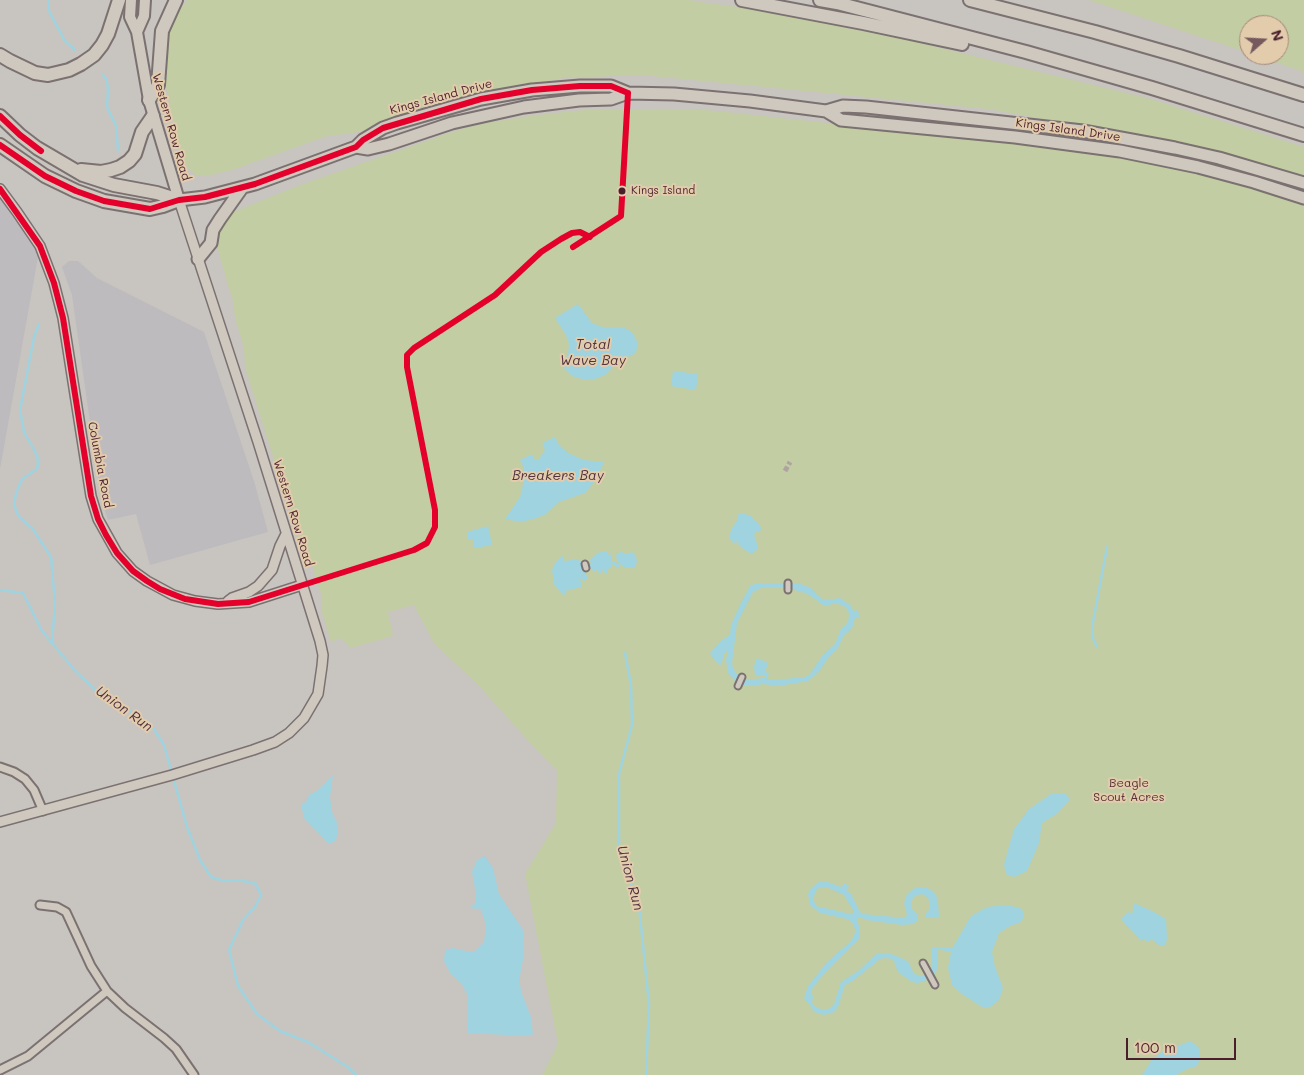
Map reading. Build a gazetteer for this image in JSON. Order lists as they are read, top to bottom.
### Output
{
  "streets": {
    "main road": ["Kings Island Drive", "Western Row Road"],
    "street": ["Columbia Road"]
  },
  "crossings": [
    ["Kings Island Drive", "Western Row Road"],
    ["Western Row Road", "Columbia Road"]
  ],
  "water": ["Total Wave Bay", "Breakers Bay", "Union Run"],
  "parks": ["Beagle Scout Acres"],
  "places": ["Kings Island"],
  "scale_bar": "100 m",
  "north": "right"
}
